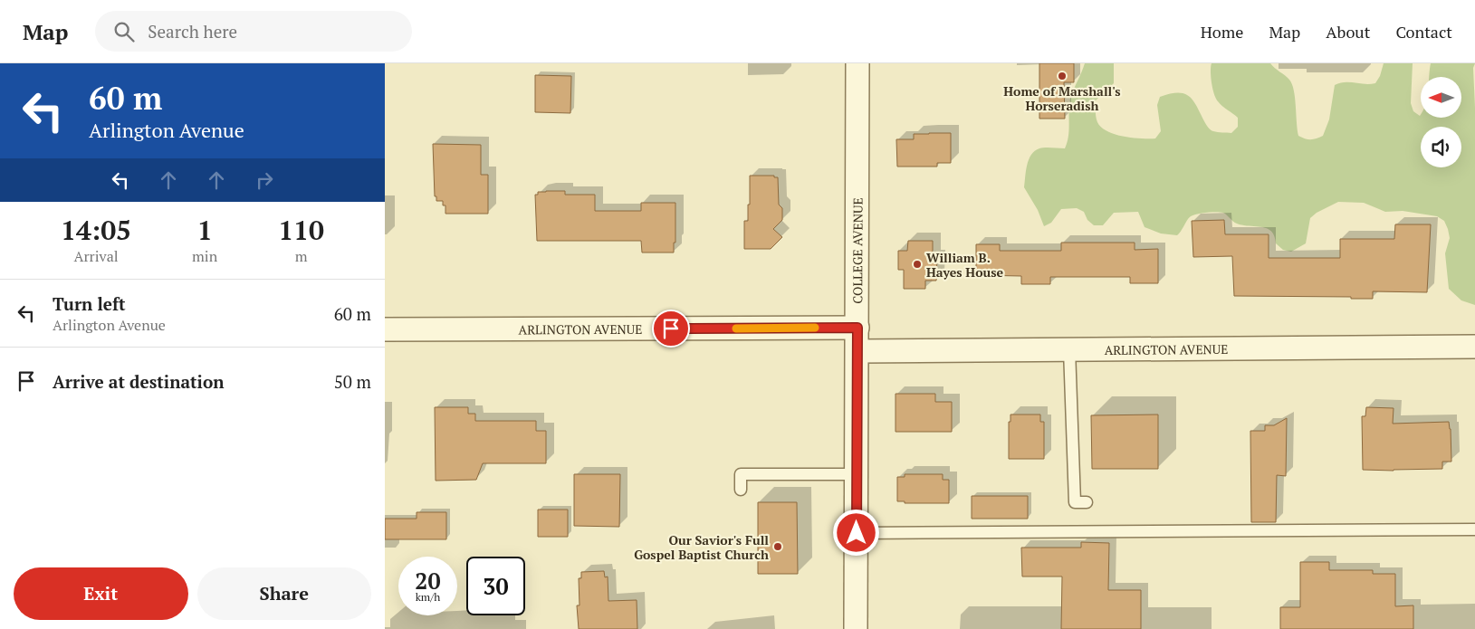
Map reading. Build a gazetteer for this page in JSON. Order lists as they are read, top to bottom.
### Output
{
  "streets": {
    "street": ["COLLEGE AVENUE", "ARLINGTON AVENUE"]
  },
  "crossings": [
    ["COLLEGE AVENUE", "ARLINGTON AVENUE"]
  ],
  "places": ["Home of Marshall's Horseradish", "William B. Hayes House", "Our Savior's Full Gospel Baptist Church"],
  "north": "left",
  "page": {
    "header": "Map",
    "search": "Search here",
    "nav": [
      "Home",
      "Map",
      "About",
      "Contact"
    ],
    "turn": ["60 m", "Arlington Avenue"],
    "eta": [
      "14:05",
      "Arrival",
      "1",
      "min",
      "110",
      "m"
    ],
    "list": [
      {
        "name": "Turn left",
        "note": "Arlington Avenue",
        "value": "60 m"
      },
      {
        "name": "Arrive at destination",
        "value": "50 m"
      }
    ],
    "speed": "20 km/h",
    "limit": "30",
    "buttons": ["Exit", "Share"]
  }
}
